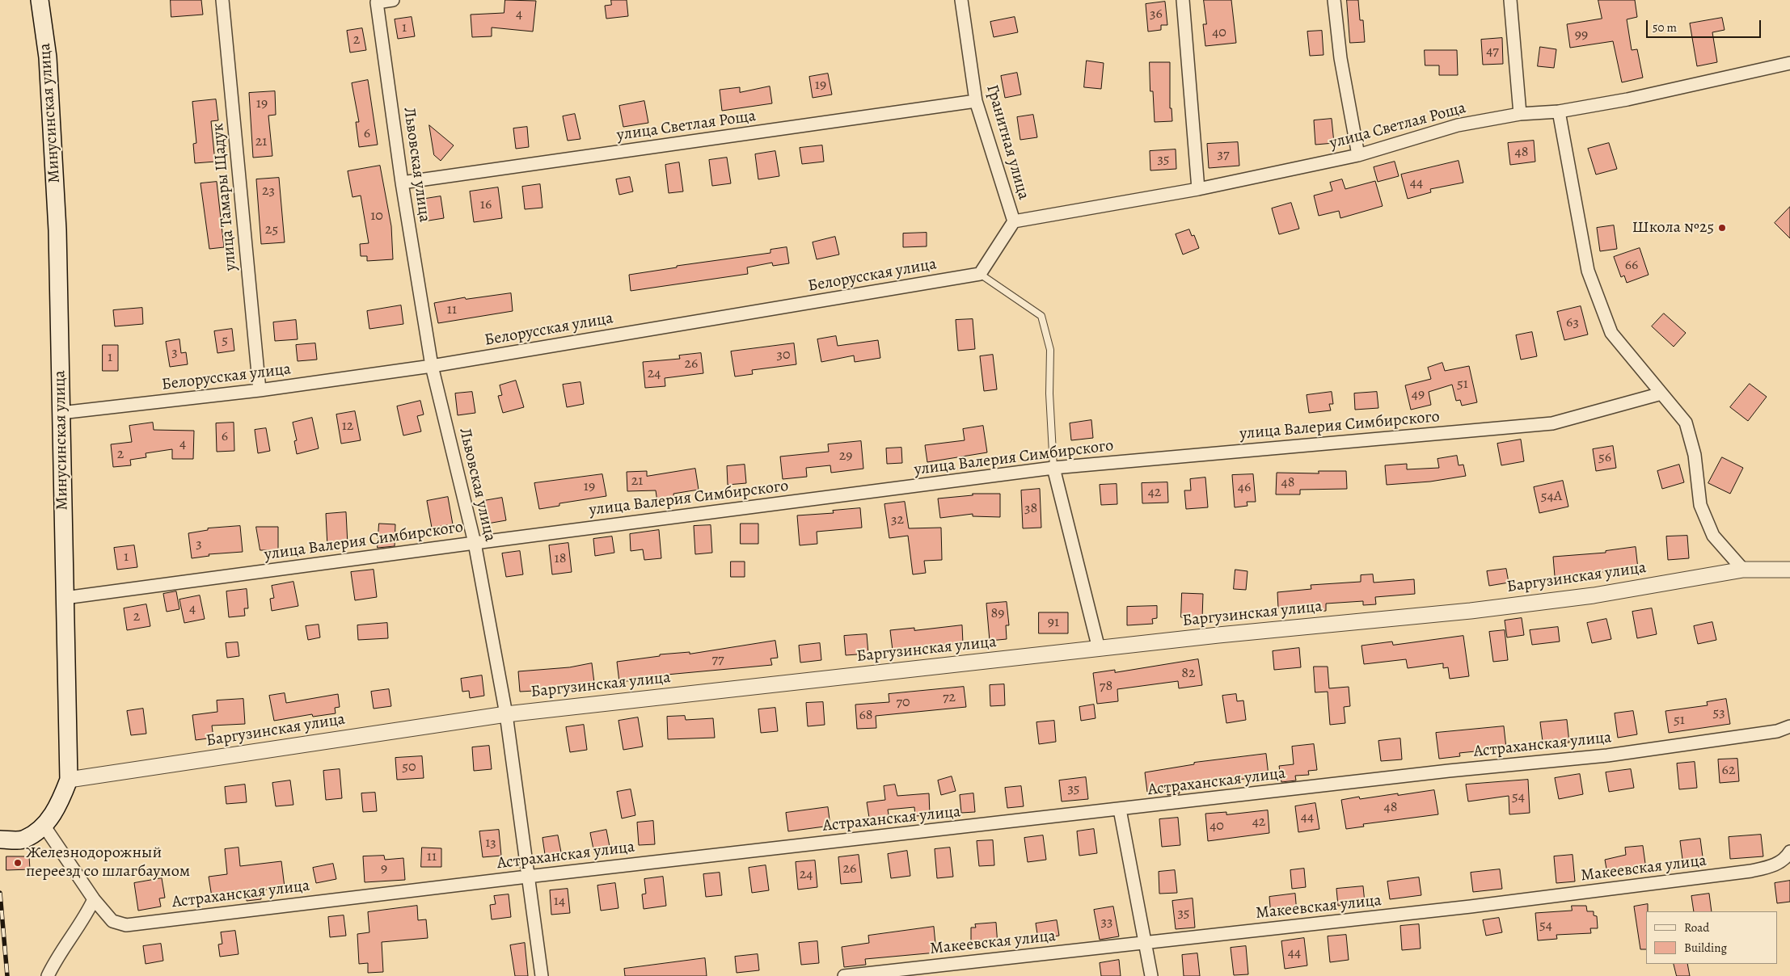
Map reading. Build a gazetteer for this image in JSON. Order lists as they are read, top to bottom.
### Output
{
  "streets": {
    "main road": ["Минусинская улица"],
    "street": [
      "улица Светлая Роща",
      "Гранитная улица",
      "Львовская улица",
      "улица Тамары Щадук",
      "Белорусская улица",
      "улица Валерия Симбирского",
      "Баргузинская улица",
      "Астраханская улица",
      "Макеевская улица"
    ]
  },
  "crossings": [
    ["Минусинская улица", "Белорусская улица"],
    ["Минусинская улица", "улица Валерия Симбирского"],
    ["Минусинская улица", "Баргузинская улица"],
    ["Минусинская улица", "Астраханская улица"],
    ["улица Светлая Роща", "Гранитная улица"],
    ["улица Светлая Роща", "Львовская улица"],
    ["Львовская улица", "Белорусская улица"],
    ["Львовская улица", "улица Валерия Симбирского"],
    ["Львовская улица", "Баргузинская улица"],
    ["Львовская улица", "Астраханская улица"],
    ["улица Тамары Щадук", "Белорусская улица"]
  ],
  "places": ["Школа №25", "Железнодорожный переезд со шлагбаумом"],
  "house_numbers": [
    "4",
    "36",
    "1",
    "40",
    "99",
    "2",
    "47",
    "19",
    "19",
    "6",
    "21",
    "48",
    "37",
    "35",
    "44",
    "23",
    "16",
    "10",
    "25",
    "66",
    "11",
    "63",
    "5",
    "3",
    "30",
    "1",
    "26",
    "24",
    "51",
    "49",
    "12",
    "6",
    "4",
    "2",
    "29",
    "56",
    "21",
    "48",
    "19",
    "46",
    "42",
    "54А",
    "38",
    "32",
    "3",
    "1",
    "18",
    "4",
    "89",
    "2",
    "91",
    "77",
    "82",
    "78",
    "72",
    "70",
    "53",
    "68",
    "51",
    "50",
    "62",
    "35",
    "54",
    "48",
    "44",
    "42",
    "40",
    "13",
    "11",
    "9",
    "26",
    "24",
    "14",
    "35",
    "33",
    "54",
    "44"
  ],
  "legend": ["Road", "Building"],
  "scale_bar": "50 m"
}
